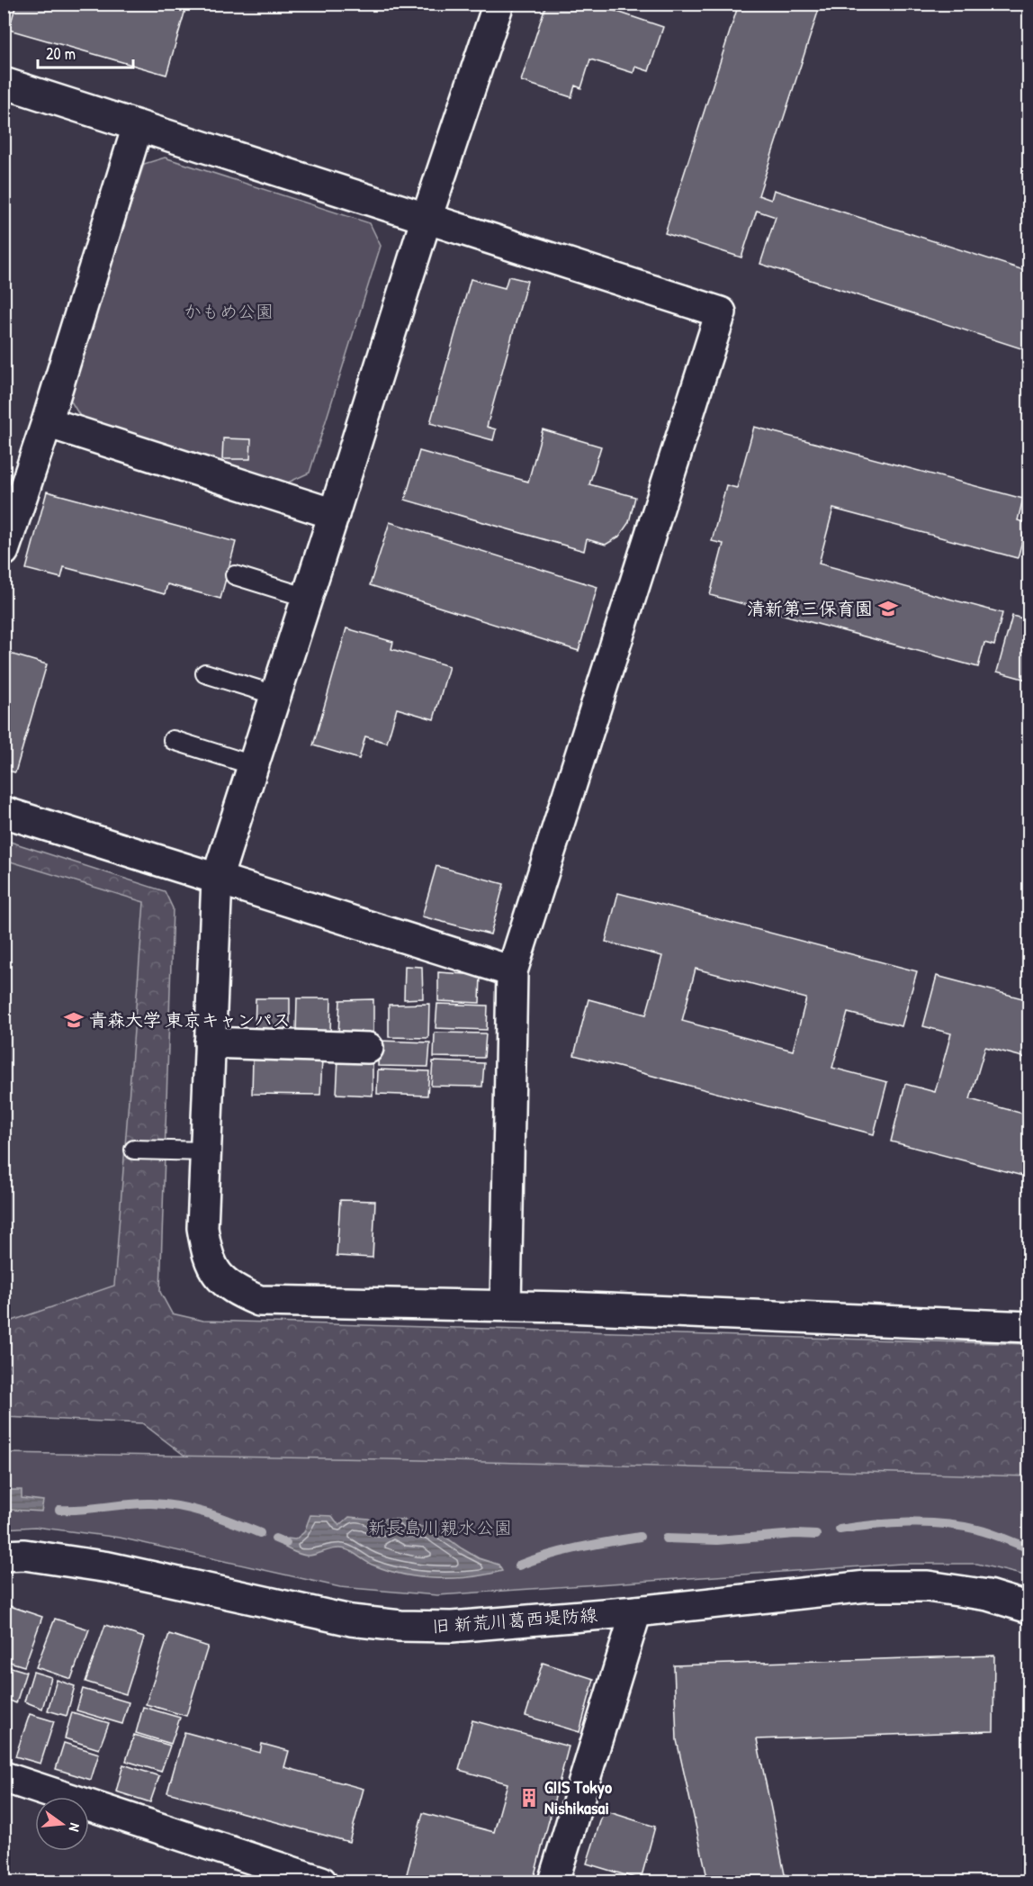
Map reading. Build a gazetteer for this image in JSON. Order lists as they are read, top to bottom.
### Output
{
  "streets": {
    "street": ["旧 新荒川葛西堤防線"]
  },
  "parks": ["かもめ公園", "新長島川親水公園"],
  "places": {
    "school or university": ["清新第三保育園", "青森大学 東京キャンパス"],
    "building": ["GIIS Tokyo Nishikasai"]
  },
  "scale_bar": "20 m",
  "north": "right"
}
